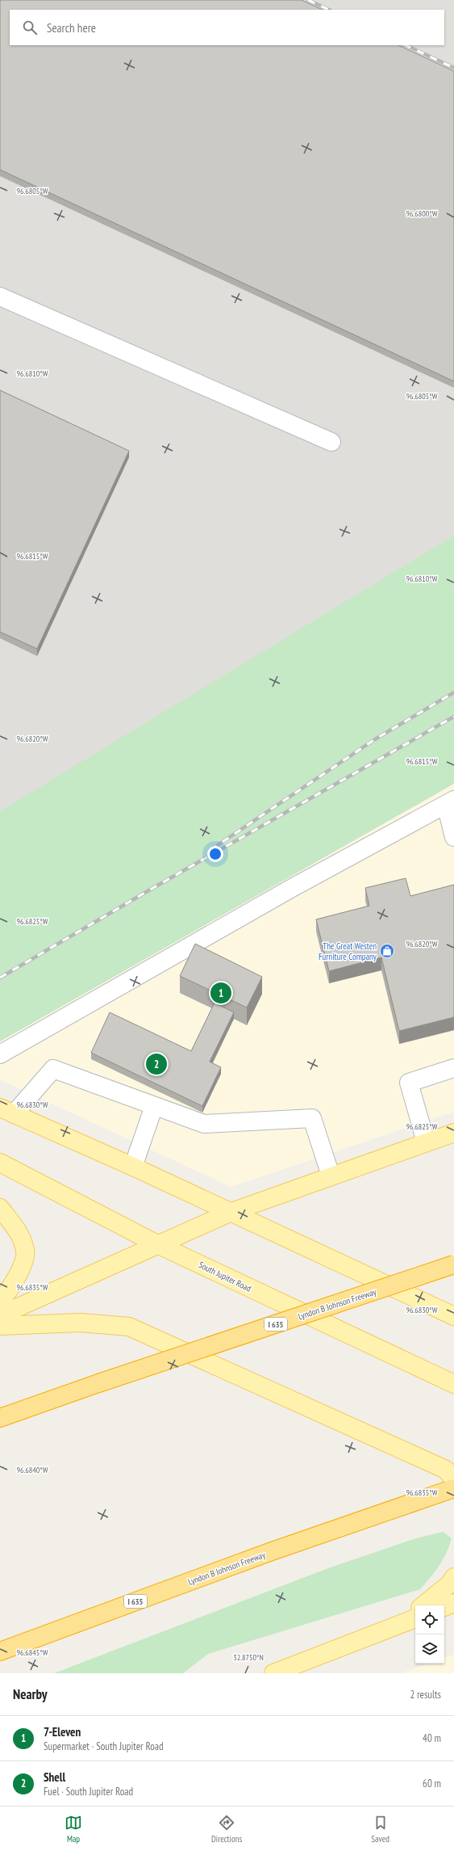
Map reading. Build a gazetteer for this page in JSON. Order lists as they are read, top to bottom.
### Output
{
  "streets": {
    "highway": ["Lyndon B Johnson Freeway", "I 635"],
    "main road": ["South Jupiter Road"]
  },
  "places": {
    "shop": ["The Great Westen Furniture Company"]
  },
  "page": {
    "search": "Search here",
    "pins": ["1", "2"],
    "heading": ["Nearby", "2 results"],
    "list": [
      {
        "mark": "1",
        "name": "7-Eleven",
        "note": "Supermarket · South Jupiter Road",
        "value": "40 m"
      },
      {
        "mark": "2",
        "name": "Shell",
        "note": "Fuel · South Jupiter Road",
        "value": "60 m"
      }
    ],
    "nav": ["Map", "Directions", "Saved"]
  },
  "coordinates": [
    "96.6805°W",
    "96.6800°W",
    "96.6810°W",
    "96.6815°W",
    "96.6820°W",
    "96.6825°W",
    "96.6830°W",
    "96.6835°W",
    "96.6840°W",
    "96.6845°W",
    "32.8750°N"
  ]
}
